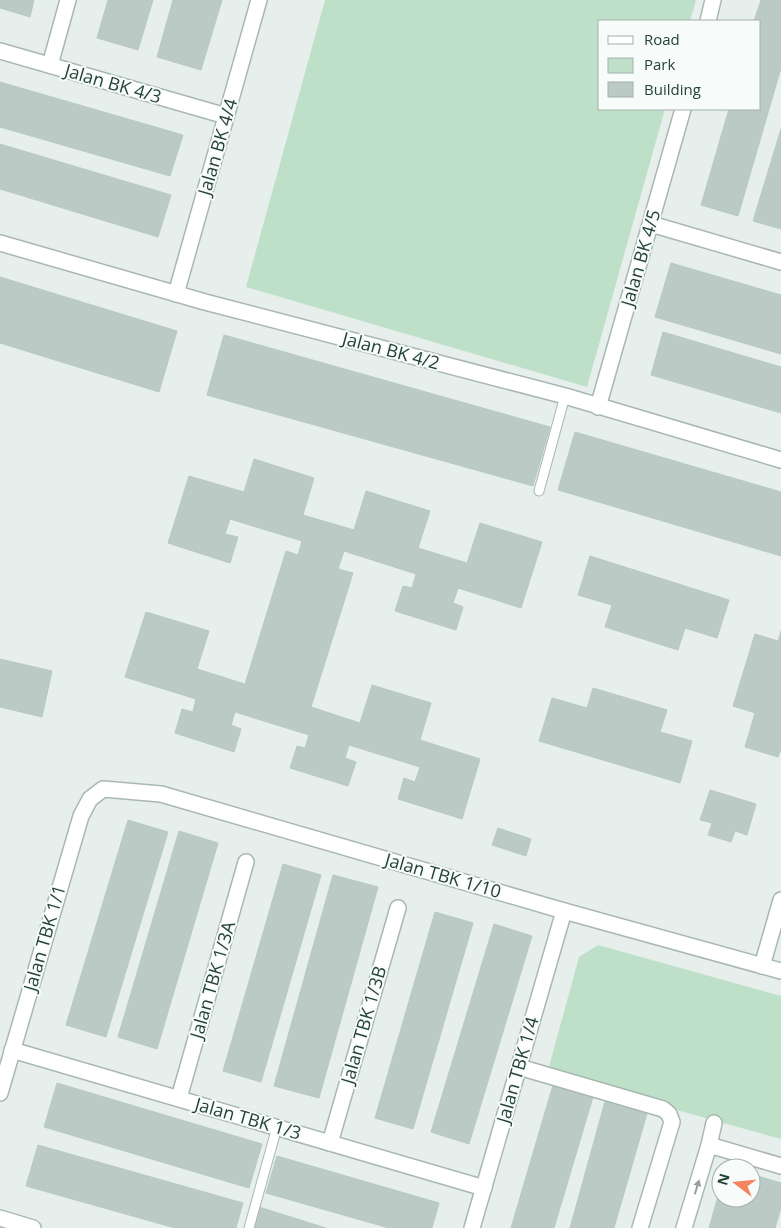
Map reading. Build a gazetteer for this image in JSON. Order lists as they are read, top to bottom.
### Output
{
  "streets": {
    "street": [
      "Jalan BK 4/3",
      "Jalan BK 4/4",
      "Jalan BK 4/5",
      "Jalan BK 4/2",
      "Jalan TBK 1/10",
      "Jalan TBK 1/1",
      "Jalan TBK 1/3A",
      "Jalan TBK 1/3B",
      "Jalan TBK 1/4",
      "Jalan TBK 1/3"
    ]
  },
  "crossings": [
    ["Jalan BK 4/3", "Jalan BK 4/4"],
    ["Jalan BK 4/4", "Jalan BK 4/2"],
    ["Jalan BK 4/5", "Jalan BK 4/2"],
    ["Jalan TBK 1/10", "Jalan TBK 1/1"],
    ["Jalan TBK 1/10", "Jalan TBK 1/4"],
    ["Jalan TBK 1/1", "Jalan TBK 1/3"],
    ["Jalan TBK 1/3A", "Jalan TBK 1/3"],
    ["Jalan TBK 1/3B", "Jalan TBK 1/3"],
    ["Jalan TBK 1/4", "Jalan TBK 1/3"]
  ],
  "legend": ["Road", "Park", "Building"],
  "north": "left"
}
